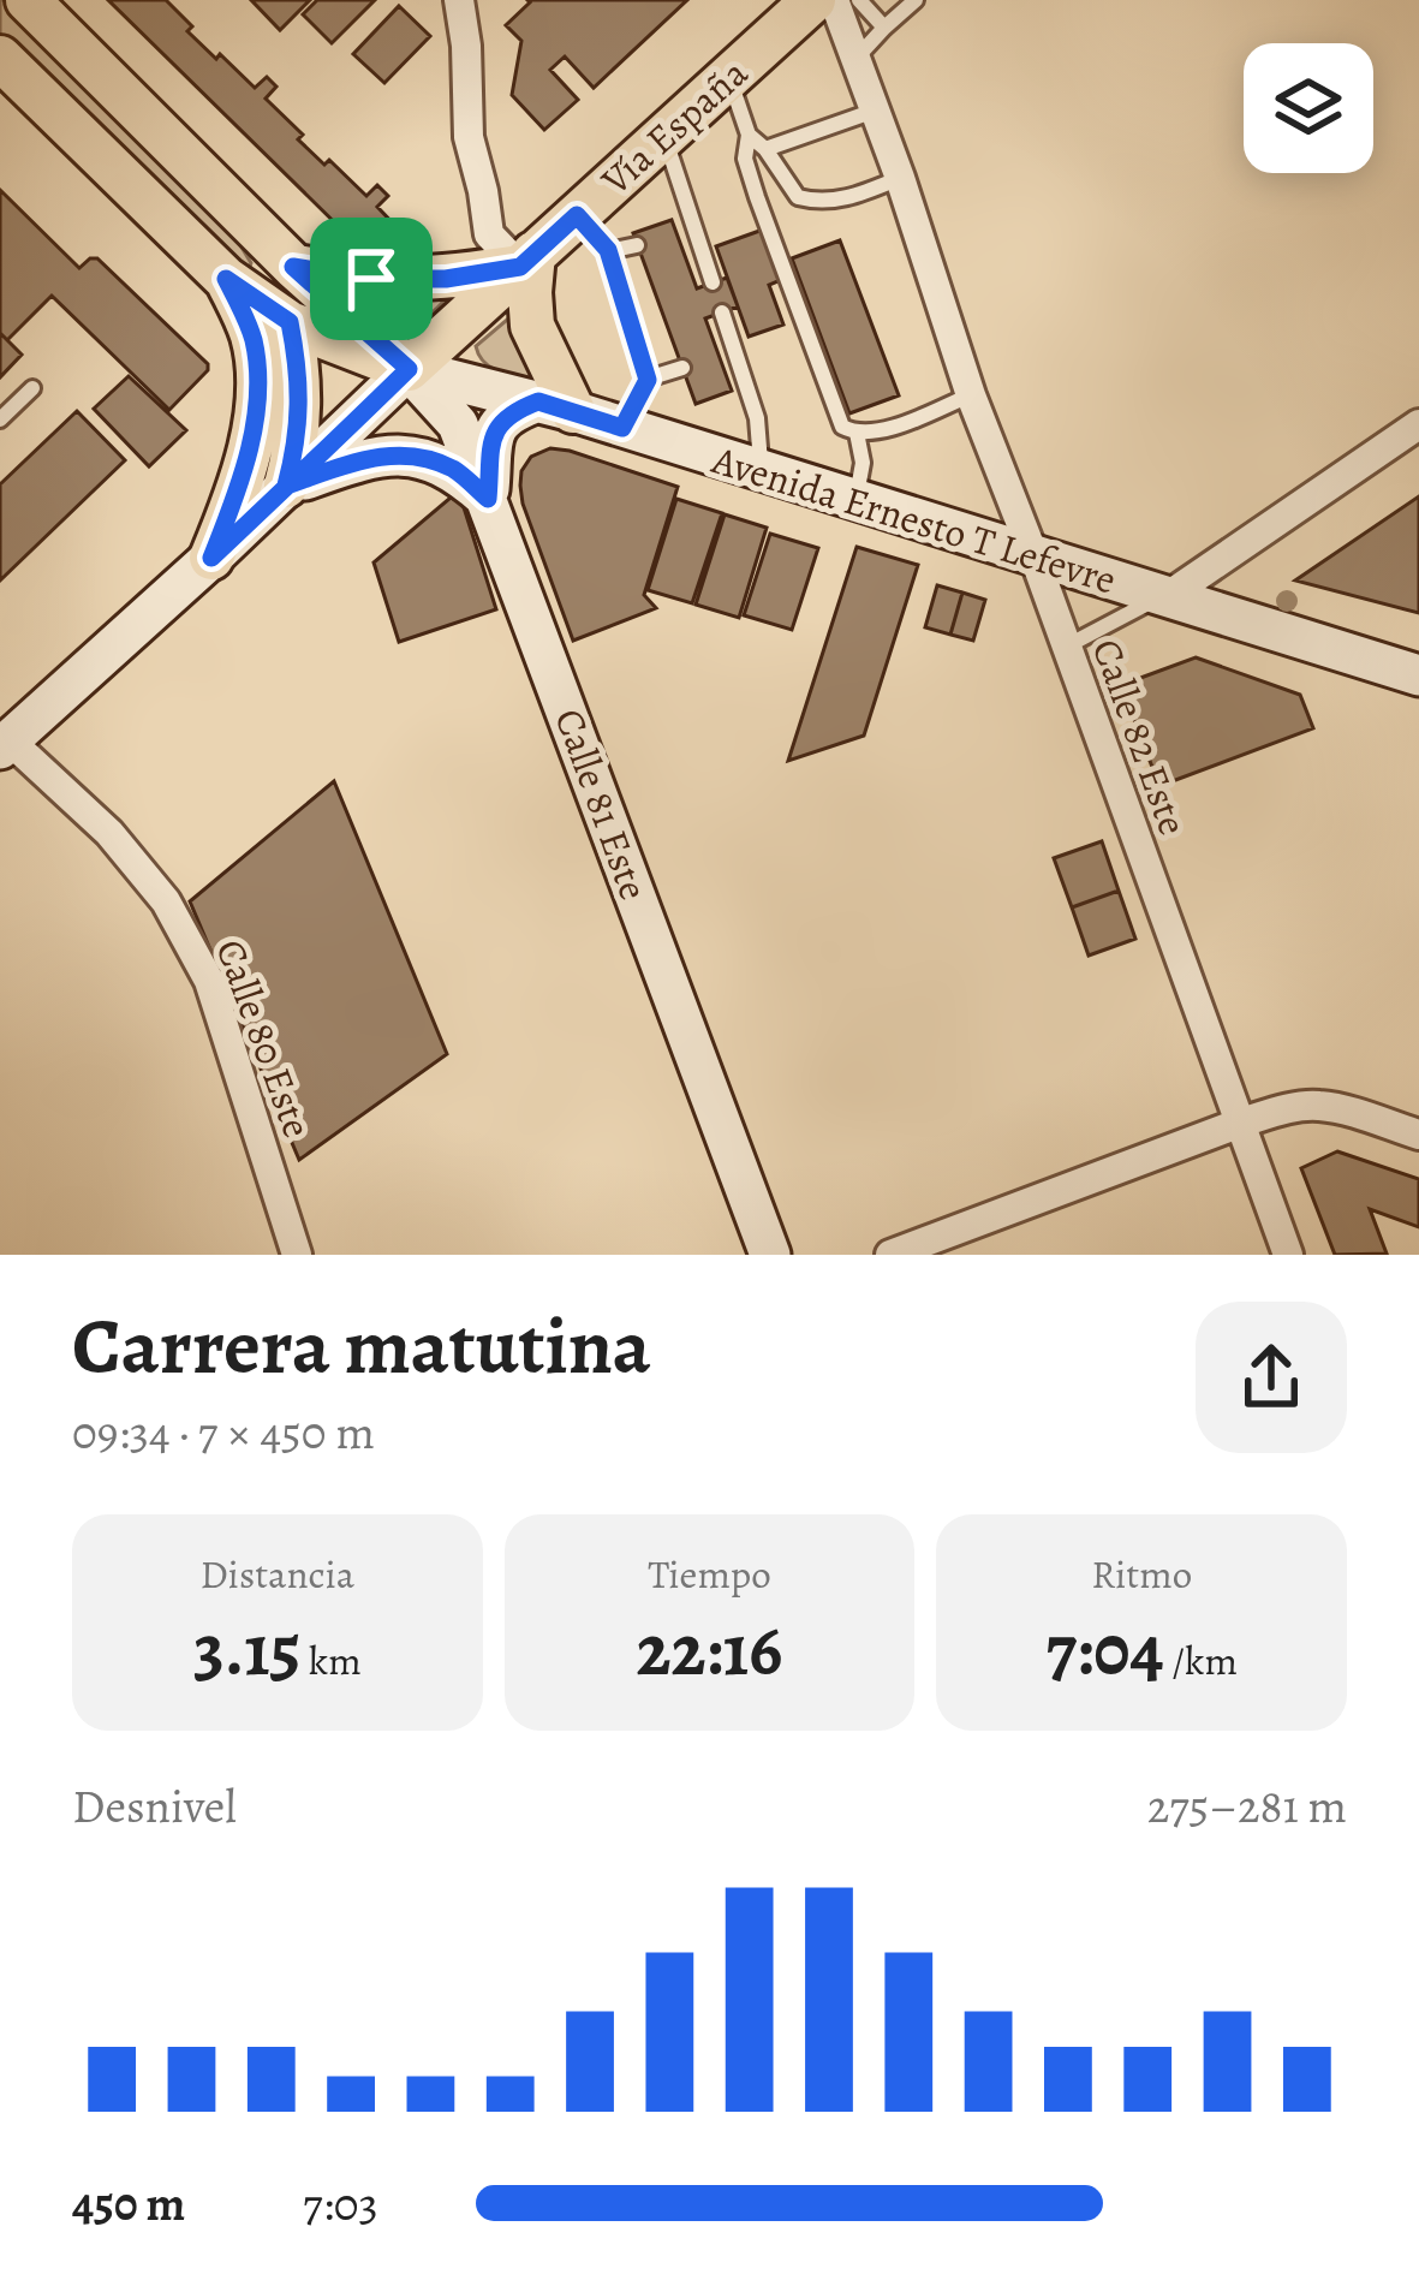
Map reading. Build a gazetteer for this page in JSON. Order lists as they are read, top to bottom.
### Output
{
  "streets": {
    "main road": ["Vía España", "Avenida Ernesto T Lefevre", "Calle 81 Este"],
    "street": ["Calle 82 Este", "Calle 80 Este"]
  },
  "crossings": [
    ["Vía España", "Avenida Ernesto T Lefevre"],
    ["Vía España", "Calle 81 Este"],
    ["Avenida Ernesto T Lefevre", "Calle 82 Este"],
    ["Avenida Ernesto T Lefevre", "Calle 81 Este"]
  ],
  "page": {
    "heading": ["Carrera matutina", "09:34 · 7 × 450 m"],
    "stats": [
      ["Distancia", "3.15 km"],
      ["Tiempo", "22:16"],
      ["Ritmo", "7:04 /km"]
    ],
    "chart": ["Desnivel", "275–281 m"],
    "list": [
      {
        "name": "450 m",
        "note": "7:03"
      }
    ]
  }
}
